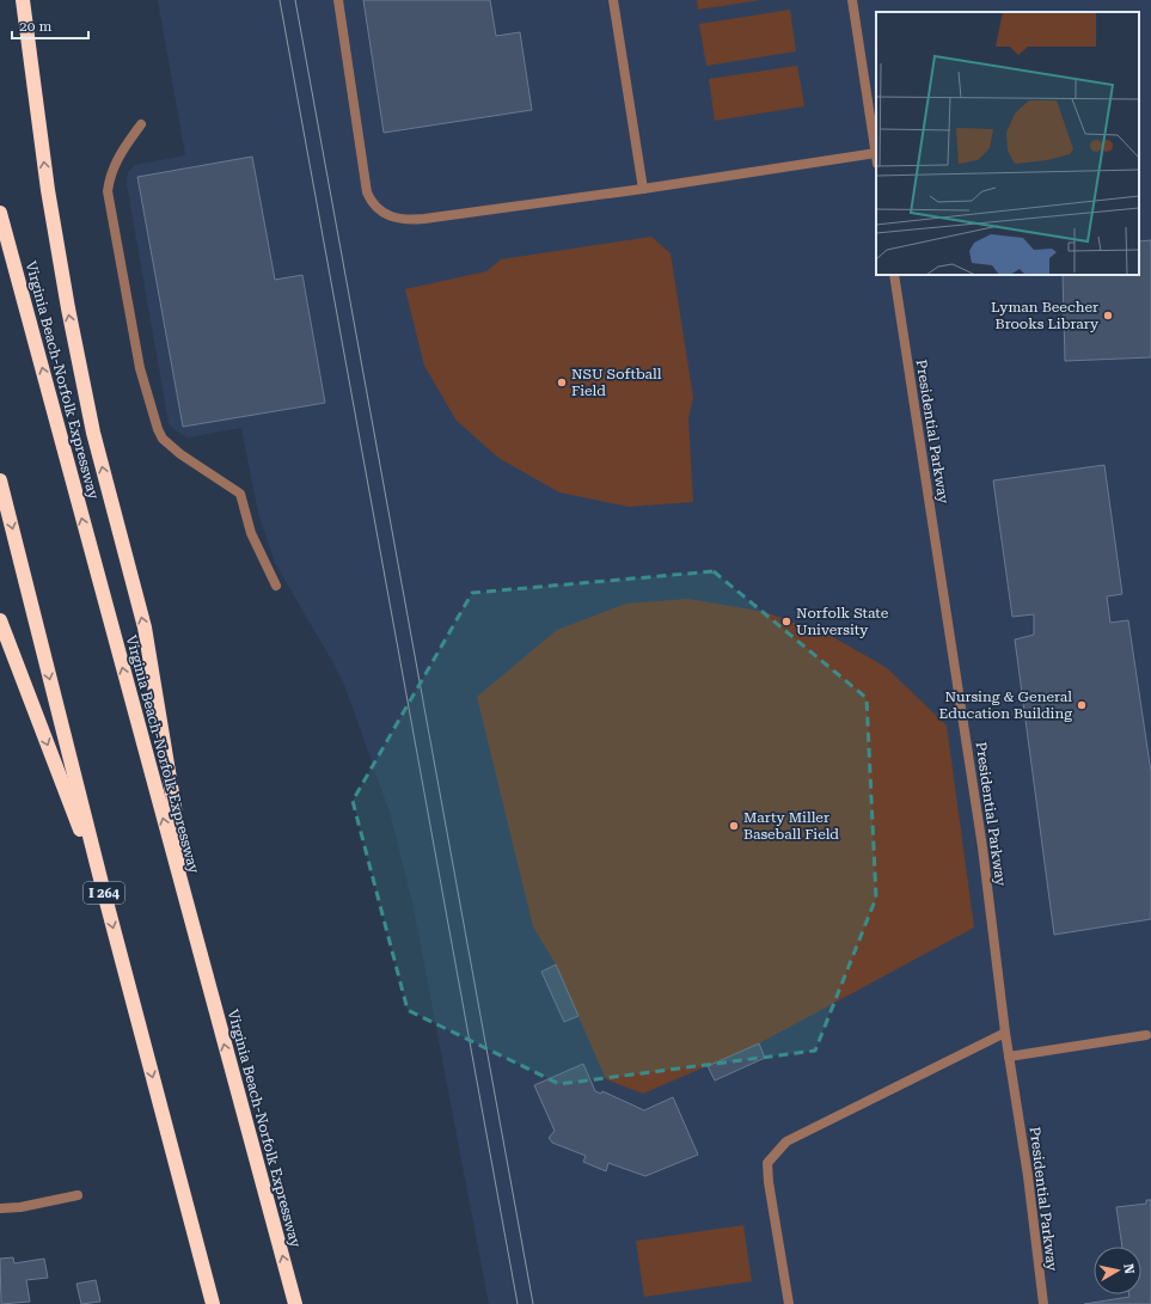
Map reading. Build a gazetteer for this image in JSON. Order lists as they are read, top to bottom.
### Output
{
  "streets": {
    "highway": ["Virginia Beach-Norfolk Expressway", "I 264"],
    "street": ["Presidential Parkway"]
  },
  "places": [
    "Lyman Beecher Brooks Library",
    "NSU Softball Field",
    "Norfolk State University",
    "Nursing & General Education Building",
    "Marty Miller Baseball Field"
  ],
  "scale_bar": "20 m",
  "north": "right"
}
